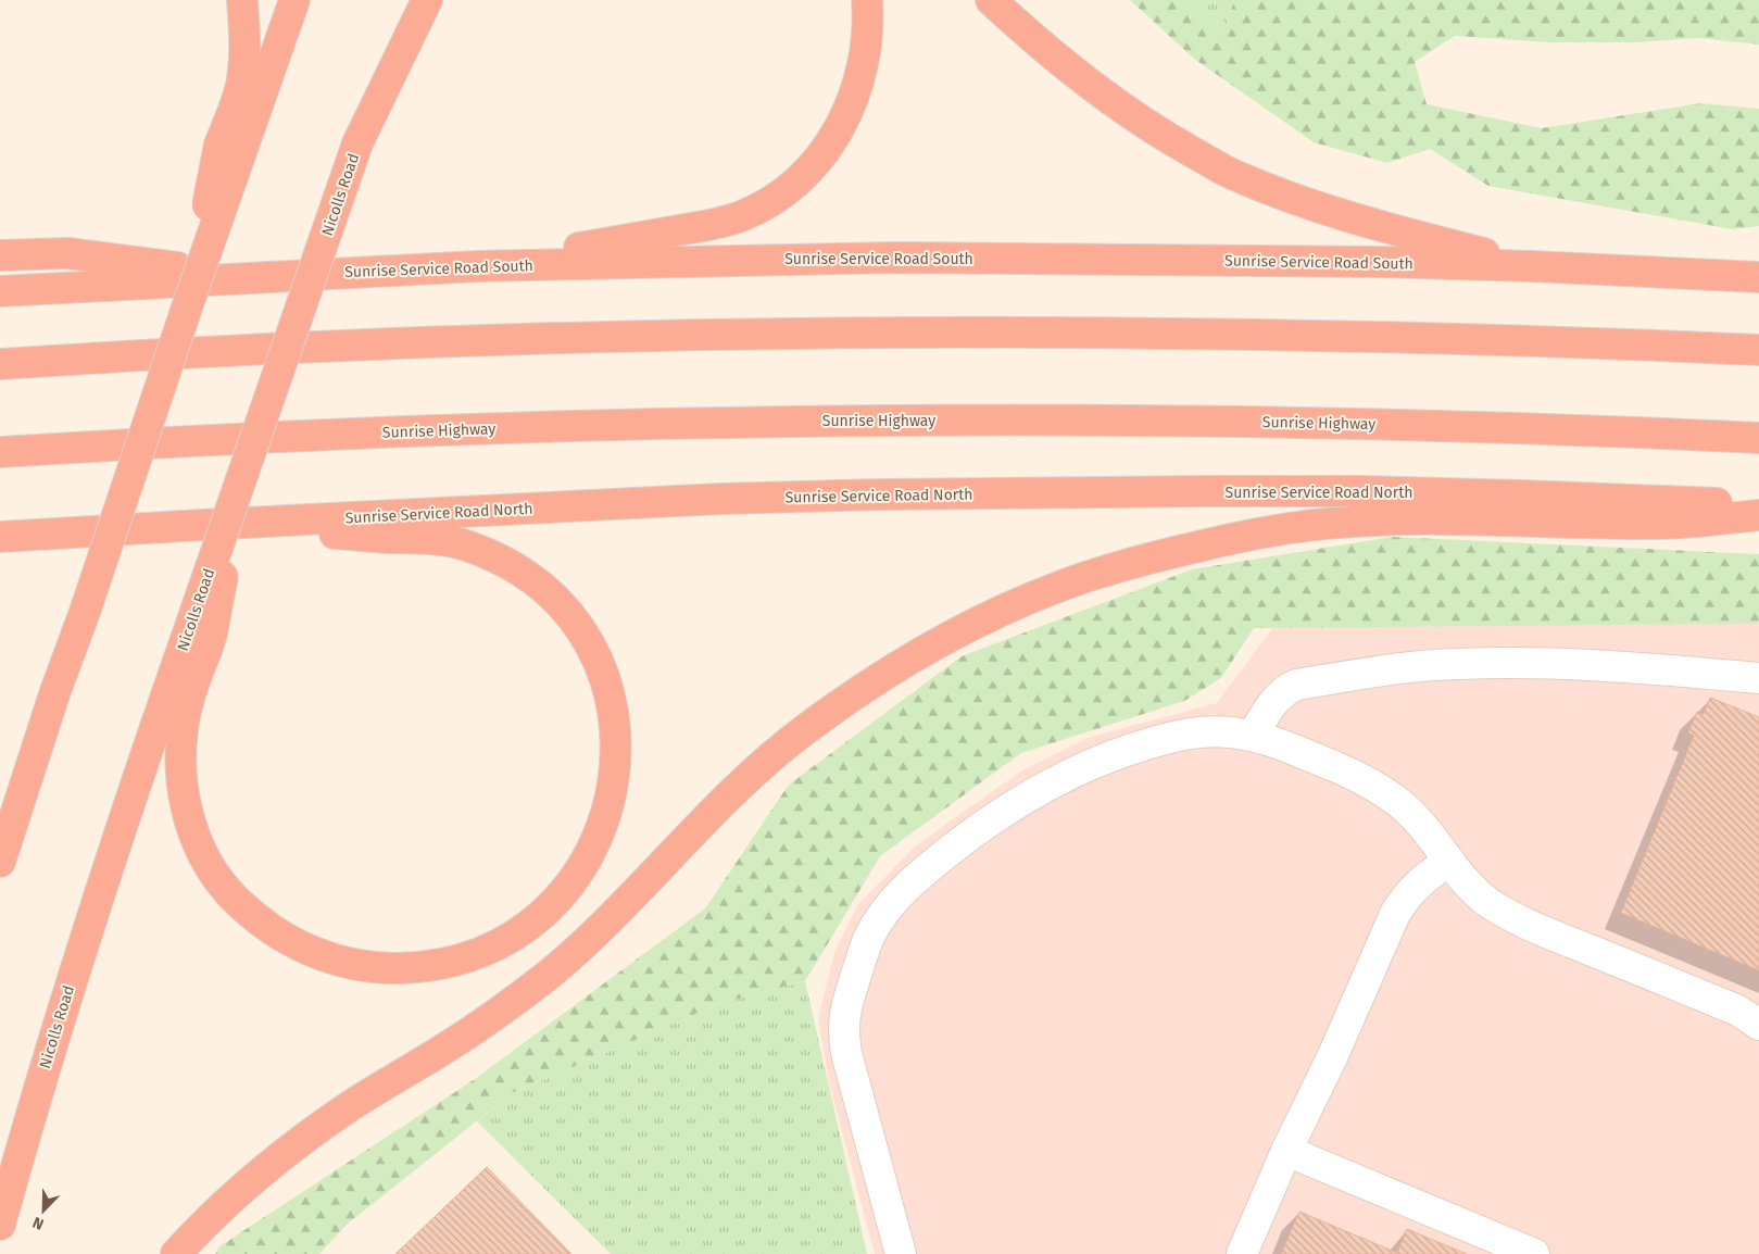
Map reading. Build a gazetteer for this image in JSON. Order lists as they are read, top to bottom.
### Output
{
  "streets": {
    "highway": [
      "Nicolls Road",
      "Sunrise Service Road South",
      "Sunrise Highway",
      "Sunrise Service Road North"
    ]
  },
  "north": "bottom left"
}
